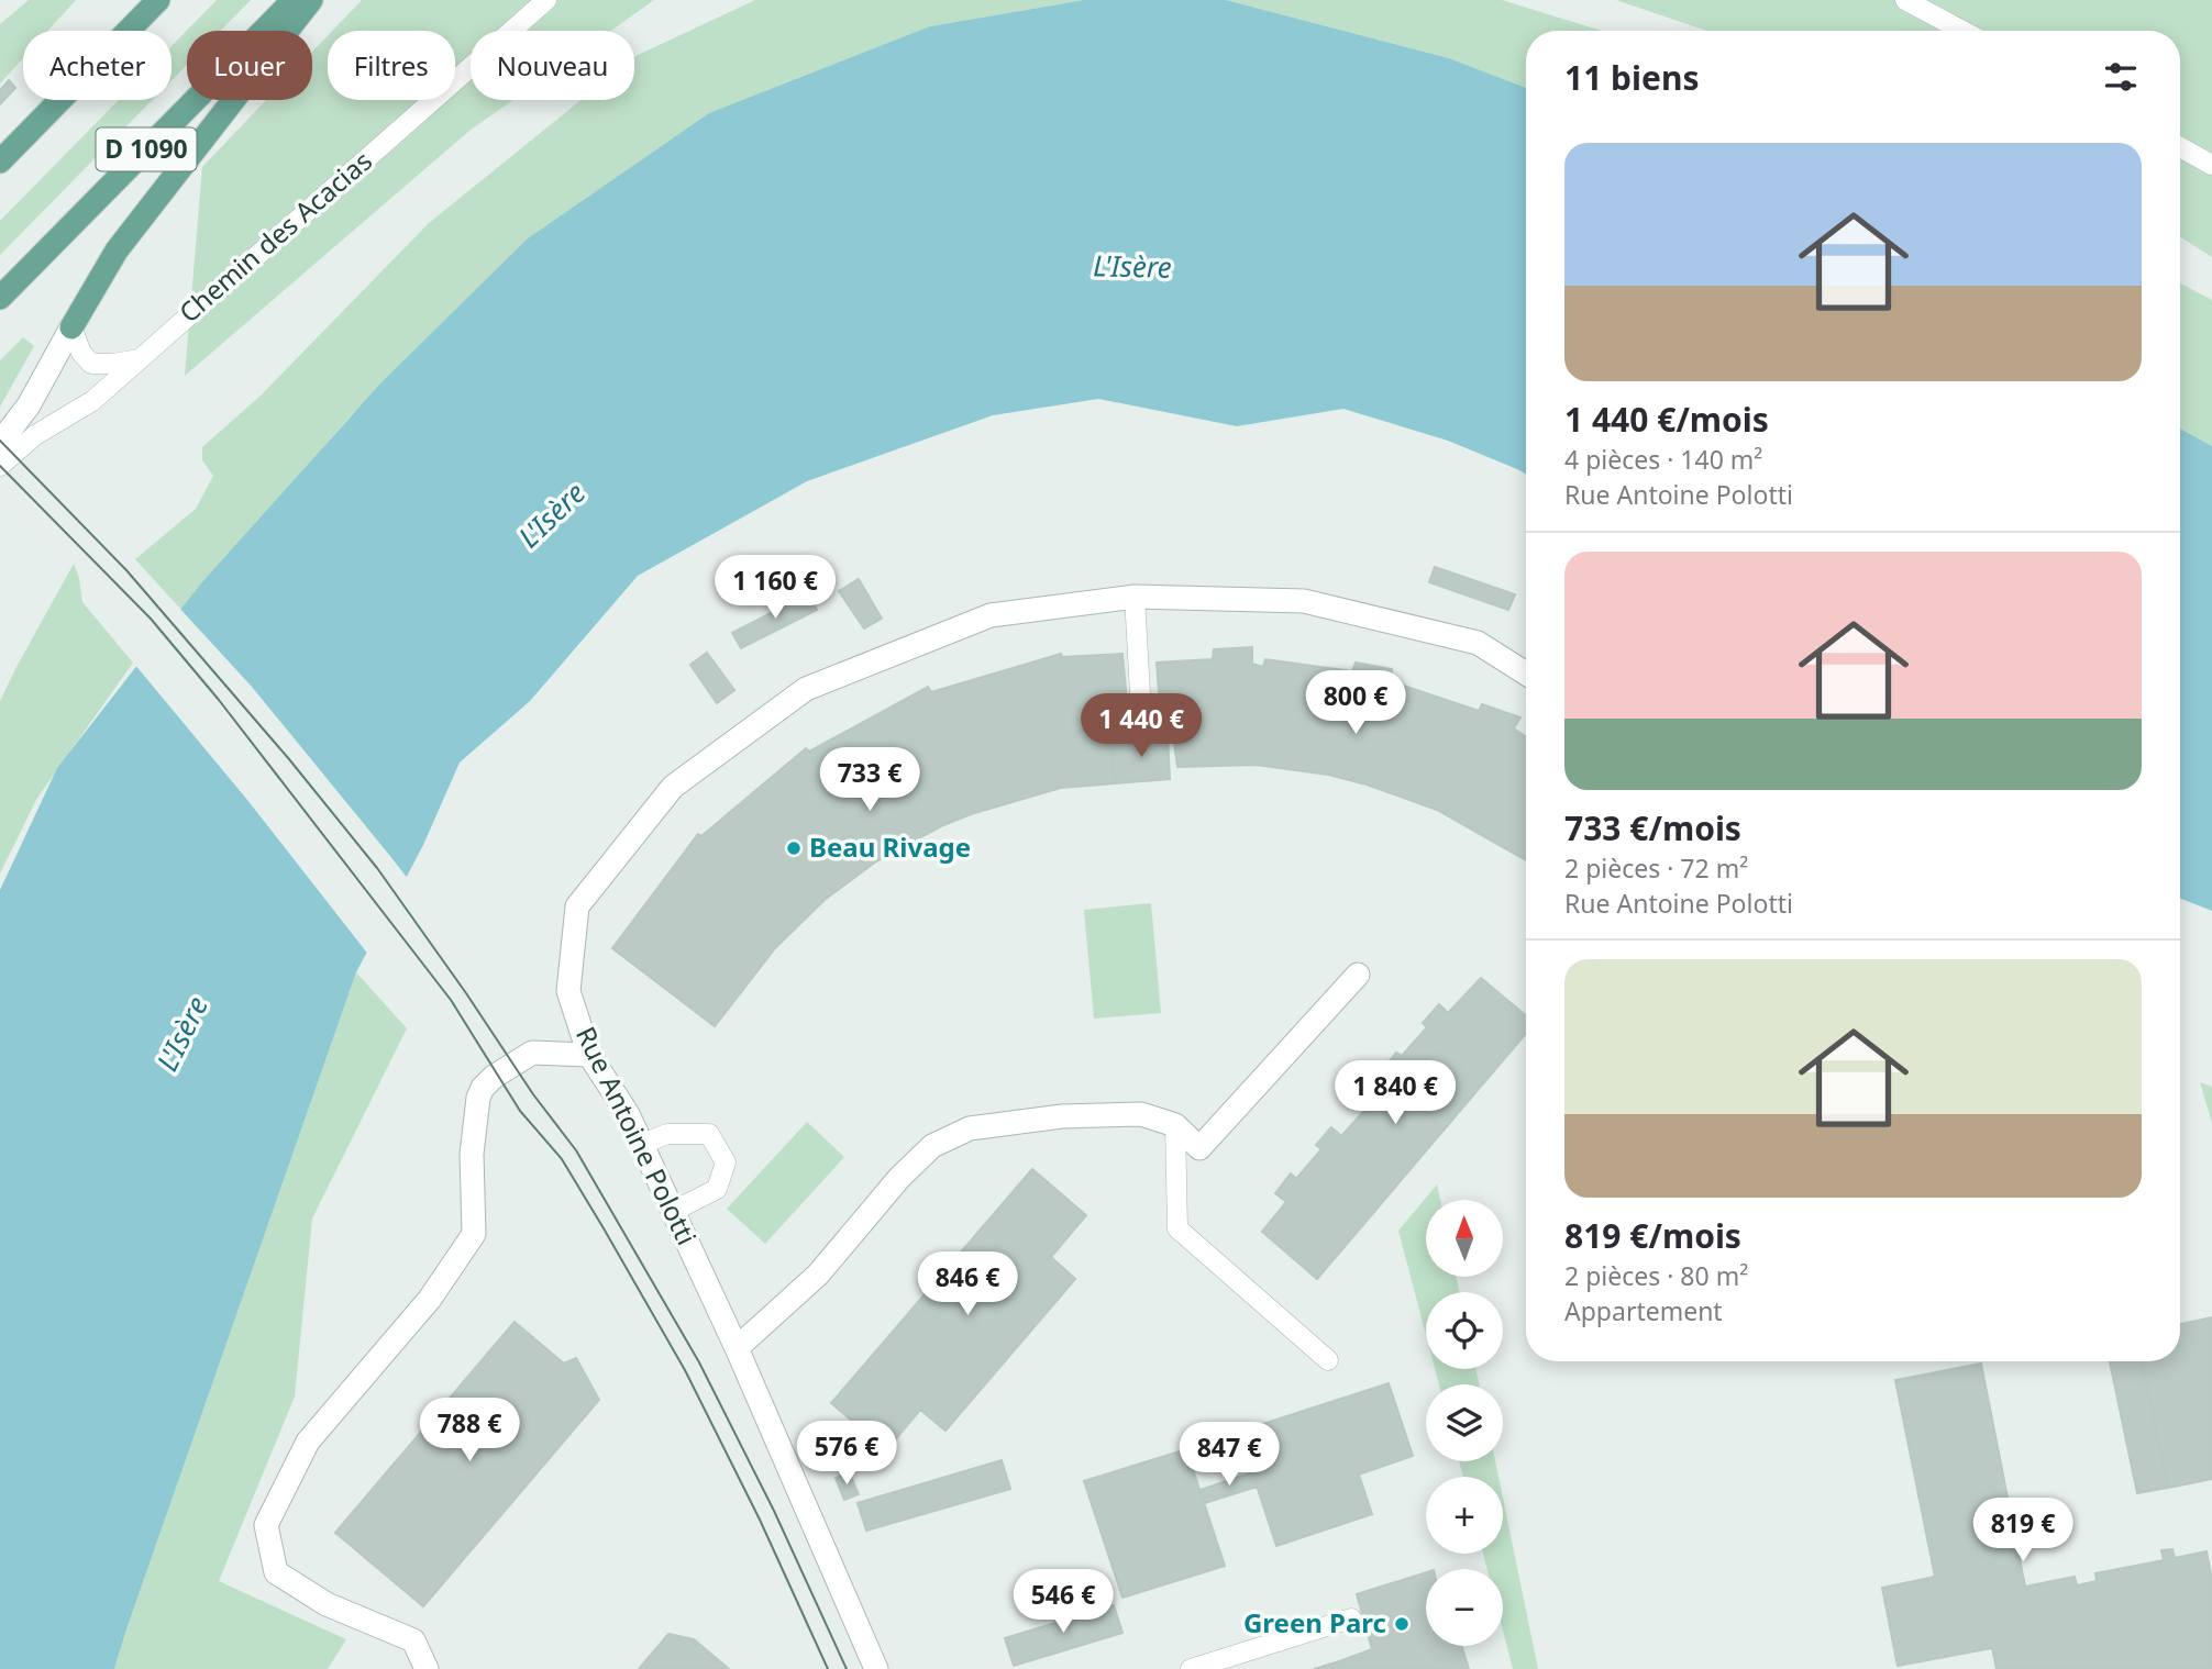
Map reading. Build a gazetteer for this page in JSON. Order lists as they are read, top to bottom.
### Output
{
  "streets": {
    "main road": ["D 1090"],
    "street": ["Rue Antoine Polotti"],
    "lane": ["Chemin des Acacias"]
  },
  "water": ["L'Isère"],
  "places": ["Beau Rivage", "Green Parc"],
  "north": "top",
  "page": {
    "chip": [
      "Acheter",
      "Louer",
      "Filtres",
      "Nouveau"
    ],
    "heading": "11 biens",
    "list": [
      {
        "name": "1 440 €/mois",
        "note": "4 pièces · 140 m² · Rue Antoine Polotti"
      },
      {
        "name": "733 €/mois",
        "note": "2 pièces · 72 m² · Rue Antoine Polotti"
      },
      {
        "name": "819 €/mois",
        "note": "2 pièces · 80 m² · Appartement"
      }
    ],
    "price": [
      "1 160 €",
      "800 €",
      "1 440 €",
      "733 €",
      "1 840 €",
      "846 €",
      "788 €",
      "576 €",
      "847 €",
      "819 €",
      "546 €"
    ],
    "map_buttons": ["+", "−"]
  }
}
